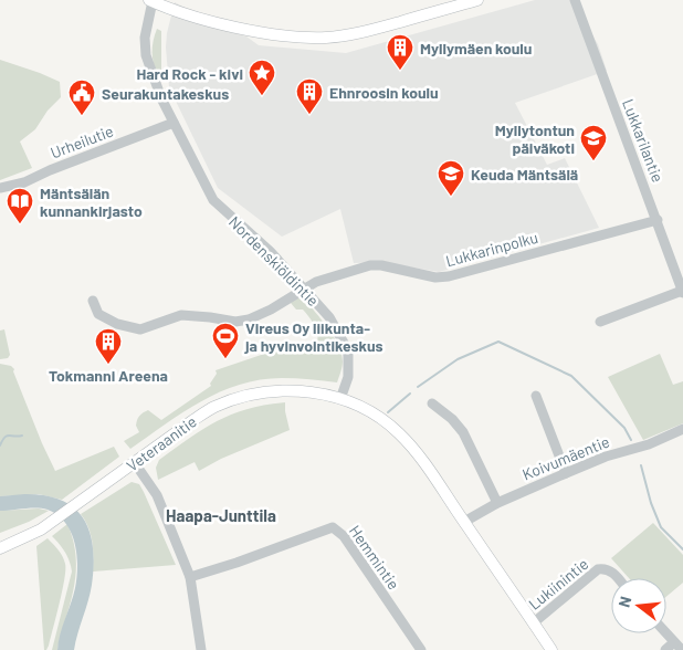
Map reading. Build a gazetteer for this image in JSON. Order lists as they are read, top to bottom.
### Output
{
  "streets": {
    "main road": ["Veteraanitie"],
    "street": [
      "Lukkarilantie",
      "Urheilutie",
      "Lukkarinpolku",
      "Nordenskiöldintie",
      "Koivumäentie",
      "Hemmintie",
      "Lukiinintie"
    ]
  },
  "crossings": [
    ["Lukkarilantie", "Lukkarinpolku"],
    ["Urheilutie", "Nordenskiöldintie"],
    ["Lukkarinpolku", "Nordenskiöldintie"],
    ["Nordenskiöldintie", "Veteraanitie"]
  ],
  "districts": ["Haapa-Junttila"],
  "places": {
    "building": ["Myllymäen koulu", "Ehnroosin koulu", "Tokmanni Areena"],
    "place": ["Hard Rock - kivi"],
    "public building": ["Seurakuntakeskus"],
    "school or university": ["Myllytontun päiväkoti", "Keuda Mäntsälä"],
    "library": ["Mäntsälän kunnankirjasto"],
    "sports": ["Vireus Oy liikunta- ja hyvinvointikeskus"]
  },
  "north": "left"
}
